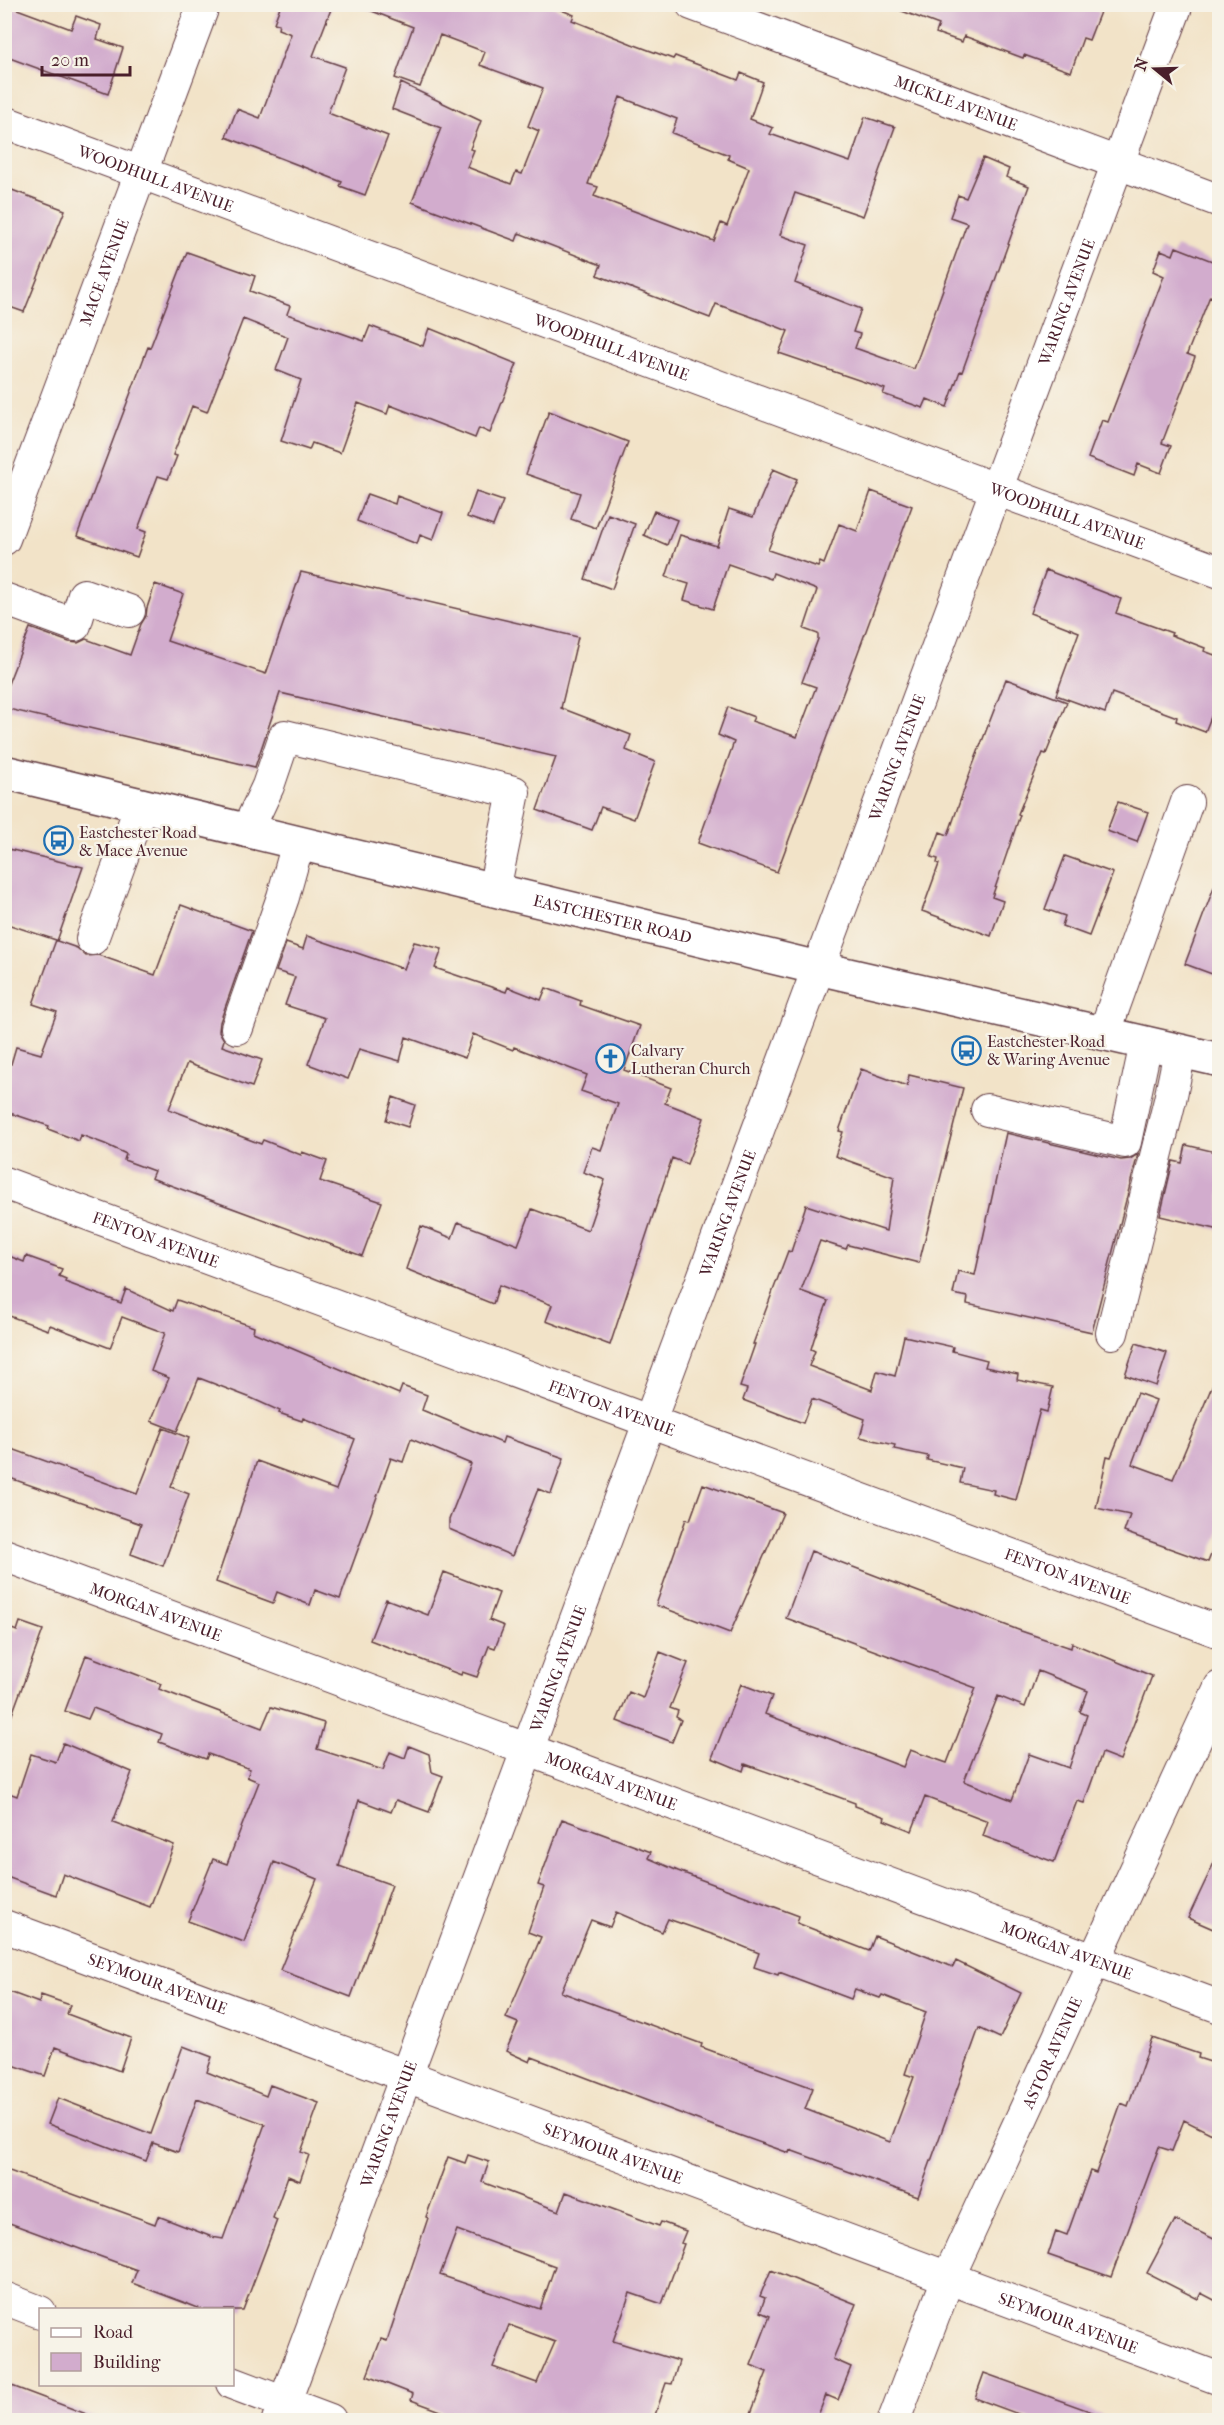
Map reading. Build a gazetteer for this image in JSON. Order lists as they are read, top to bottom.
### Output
{
  "streets": {
    "main road": ["EASTCHESTER ROAD"],
    "street": [
      "MICKLE AVENUE",
      "WOODHULL AVENUE",
      "MACE AVENUE",
      "WARING AVENUE",
      "FENTON AVENUE",
      "MORGAN AVENUE",
      "SEYMOUR AVENUE",
      "ASTOR AVENUE"
    ]
  },
  "crossings": [
    ["MICKLE AVENUE", "WARING AVENUE"],
    ["WOODHULL AVENUE", "MACE AVENUE"],
    ["WOODHULL AVENUE", "WARING AVENUE"],
    ["WARING AVENUE", "EASTCHESTER ROAD"],
    ["WARING AVENUE", "FENTON AVENUE"],
    ["WARING AVENUE", "MORGAN AVENUE"],
    ["WARING AVENUE", "SEYMOUR AVENUE"],
    ["MORGAN AVENUE", "ASTOR AVENUE"],
    ["SEYMOUR AVENUE", "ASTOR AVENUE"]
  ],
  "places": {
    "bus stop": ["Eastchester Road & Mace Avenue", "Eastchester Road & Waring Avenue"],
    "church": ["Calvary Lutheran Church"]
  },
  "legend": ["Road", "Building"],
  "scale_bar": "20 m",
  "north": "left"
}
